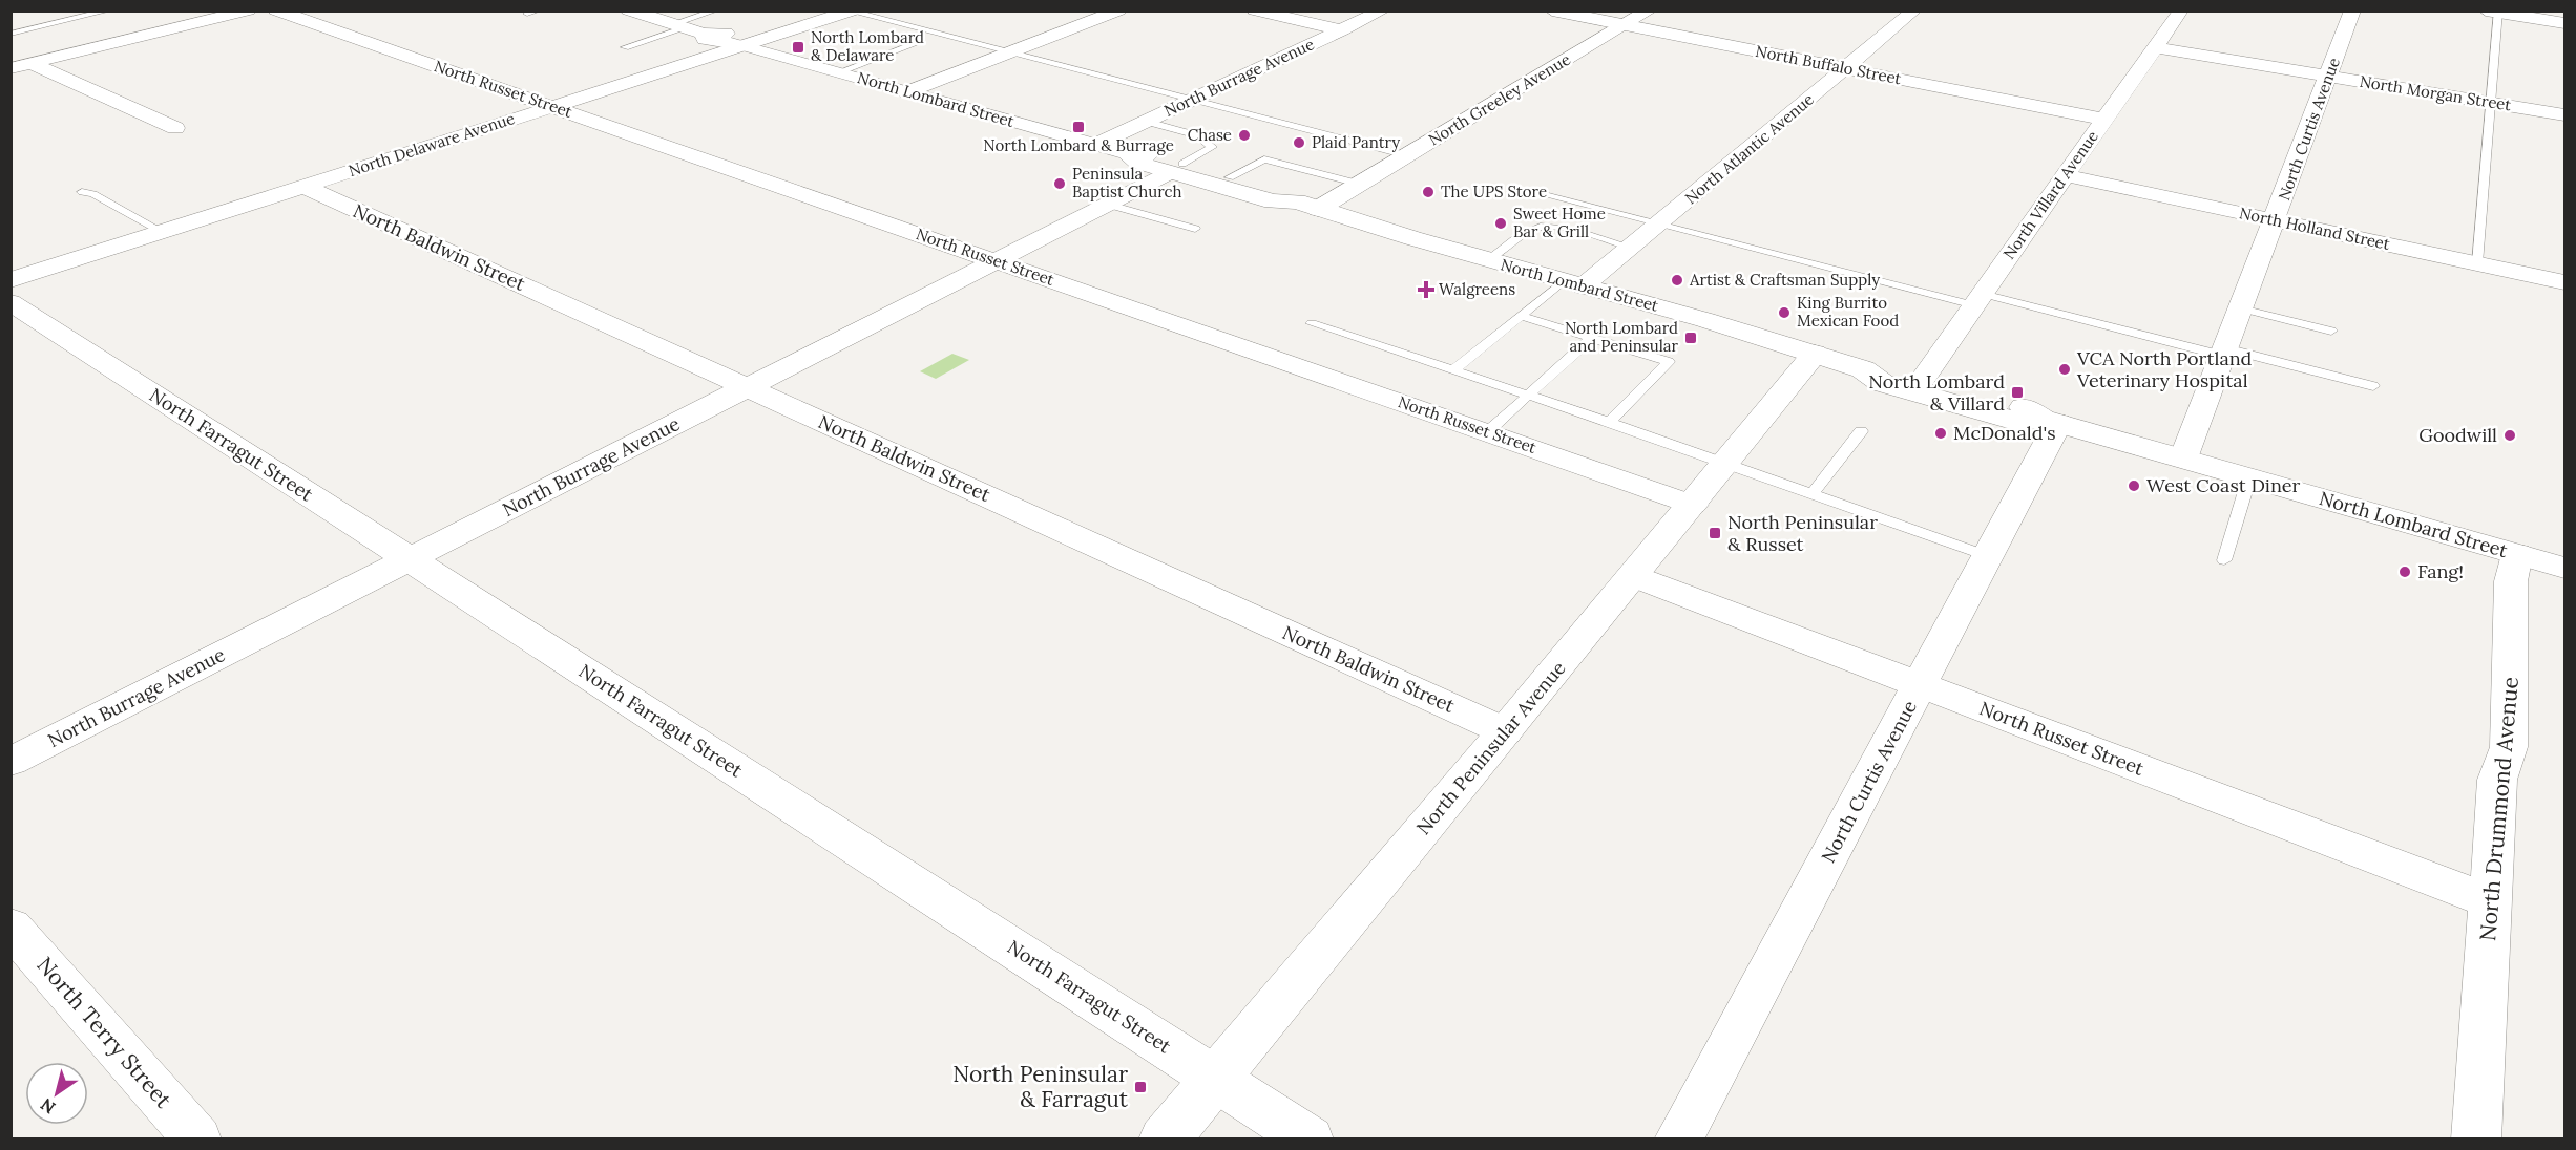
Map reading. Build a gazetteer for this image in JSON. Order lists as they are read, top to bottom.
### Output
{
  "streets": {
    "main road": ["North Lombard Street", "North Greeley Avenue", "North Peninsular Avenue"],
    "street": [
      "North Buffalo Street",
      "North Burrage Avenue",
      "North Russet Street",
      "North Morgan Street",
      "North Curtis Avenue",
      "North Delaware Avenue",
      "North Atlantic Avenue",
      "North Villard Avenue",
      "North Holland Street",
      "North Baldwin Street",
      "North Farragut Street",
      "North Drummond Avenue",
      "North Terry Street"
    ]
  },
  "crossings": [
    ["North Buffalo Street", "North Greeley Avenue"],
    ["North Buffalo Street", "North Atlantic Avenue"],
    ["North Buffalo Street", "North Villard Avenue"],
    ["North Burrage Avenue", "North Russet Street"],
    ["North Burrage Avenue", "North Lombard Street"],
    ["North Burrage Avenue", "North Baldwin Street"],
    ["North Burrage Avenue", "North Farragut Street"],
    ["North Russet Street", "North Curtis Avenue"],
    ["North Russet Street", "North Delaware Avenue"],
    ["North Russet Street", "North Peninsular Avenue"],
    ["North Russet Street", "North Drummond Avenue"],
    ["North Morgan Street", "North Curtis Avenue"],
    ["North Morgan Street", "North Villard Avenue"],
    ["North Lombard Street", "North Greeley Avenue"],
    ["North Lombard Street", "North Curtis Avenue"],
    ["North Lombard Street", "North Delaware Avenue"],
    ["North Lombard Street", "North Atlantic Avenue"],
    ["North Lombard Street", "North Villard Avenue"],
    ["North Lombard Street", "North Peninsular Avenue"],
    ["North Lombard Street", "North Drummond Avenue"],
    ["North Curtis Avenue", "North Holland Street"],
    ["North Delaware Avenue", "North Baldwin Street"],
    ["North Villard Avenue", "North Holland Street"],
    ["North Baldwin Street", "North Peninsular Avenue"],
    ["North Farragut Street", "North Peninsular Avenue"]
  ],
  "places": {
    "transit": [
      "North Lombard & Delaware",
      "North Lombard & Burrage",
      "North Lombard and Peninsular",
      "North Lombard & Villard",
      "North Peninsular & Russet",
      "North Peninsular & Farragut"
    ],
    "other": [
      "Chase",
      "Plaid Pantry",
      "Peninsula Baptist Church",
      "The UPS Store",
      "Sweet Home Bar & Grill",
      "Artist & Craftsman Supply",
      "King Burrito Mexican Food",
      "VCA North Portland Veterinary Hospital",
      "McDonald's",
      "Goodwill",
      "West Coast Diner",
      "Fang!"
    ],
    "health": ["Walgreens"]
  },
  "north": "bottom left"
}
